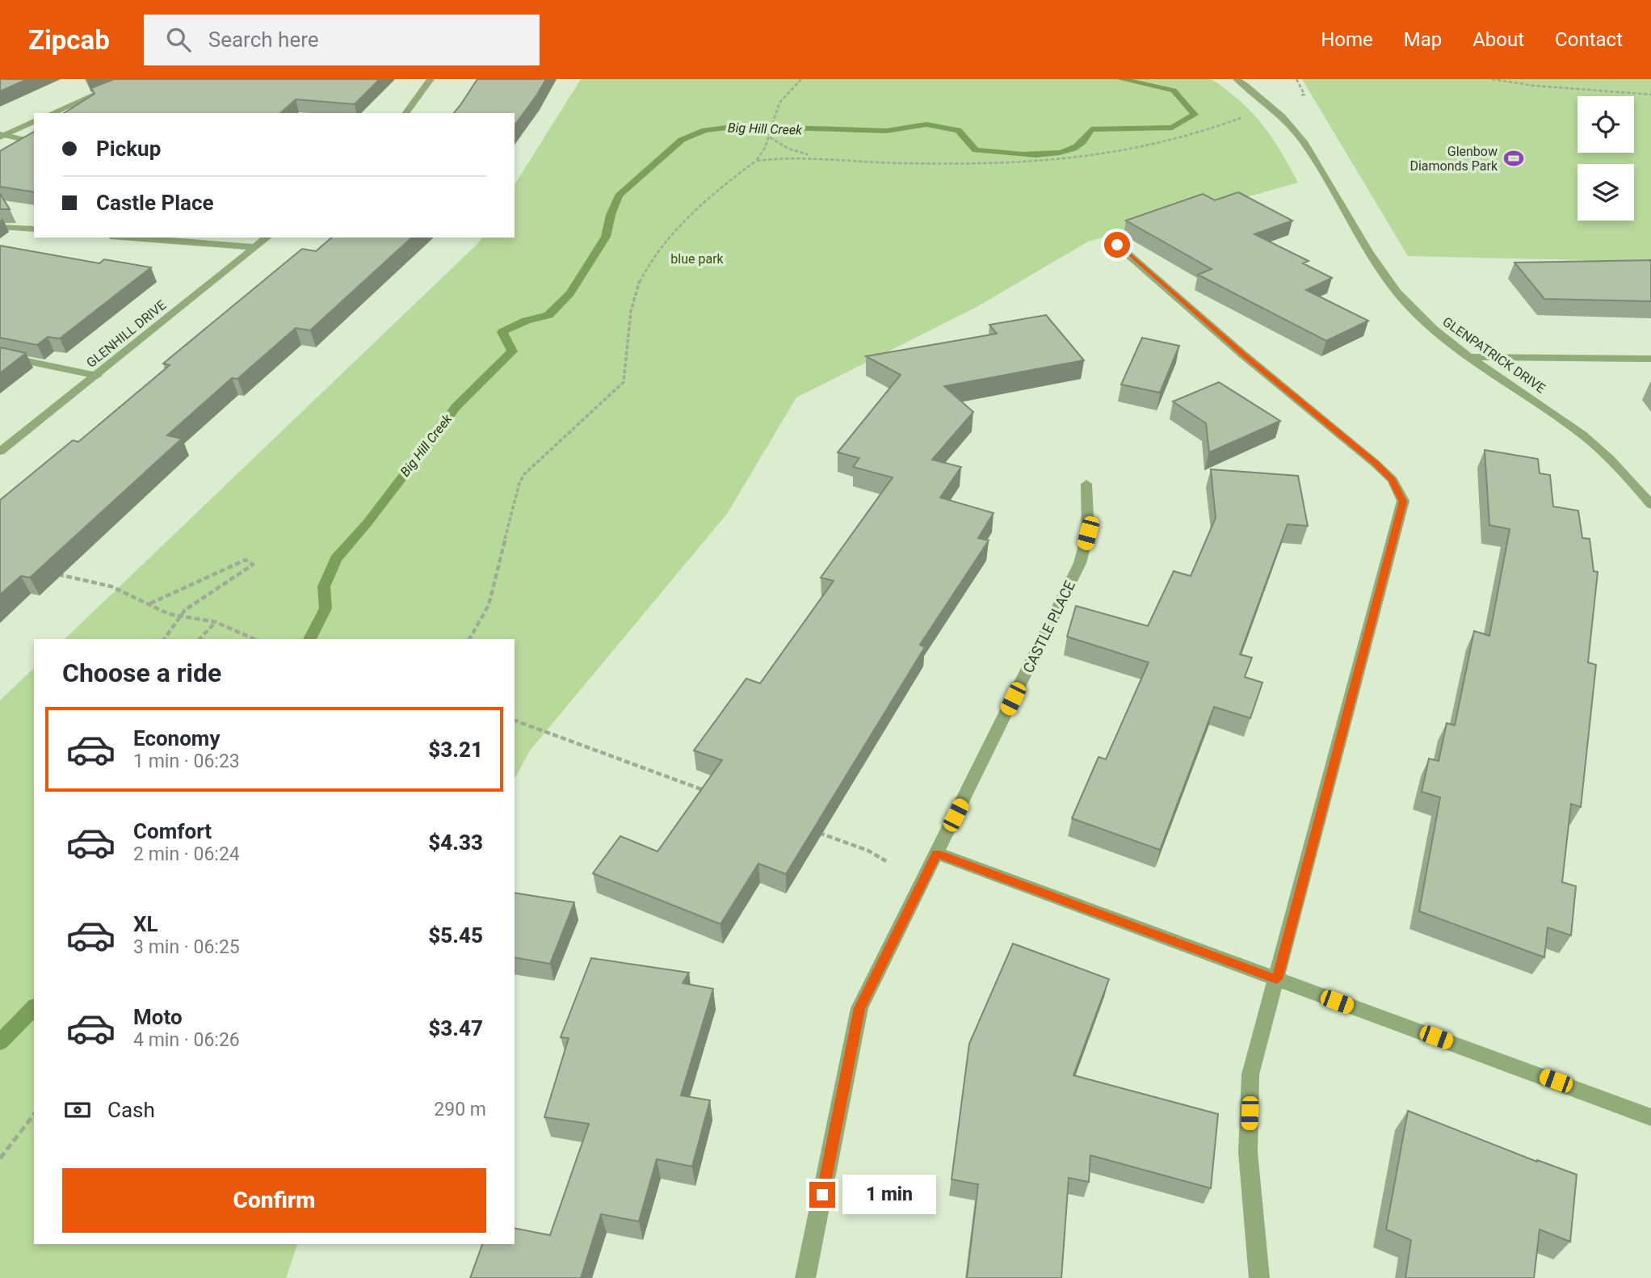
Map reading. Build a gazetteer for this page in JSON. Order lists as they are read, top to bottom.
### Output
{
  "streets": {
    "street": ["GLENHILL DRIVE", "GLENPATRICK DRIVE", "CASTLE PLACE"]
  },
  "water": ["Big Hill Creek"],
  "parks": ["blue park"],
  "places": {
    "sports": ["Glenbow Diamonds Park"]
  },
  "page": {
    "header": "Zipcab",
    "search": "Search here",
    "nav": [
      "Home",
      "Map",
      "About",
      "Contact"
    ],
    "banner": ["Pickup", "Castle Place"],
    "heading": "Choose a ride",
    "list": [
      {
        "name": "Economy",
        "note": "1 min · 06:23",
        "value": "$3.21"
      },
      {
        "name": "Comfort",
        "note": "2 min · 06:24",
        "value": "$4.33"
      },
      {
        "name": "XL",
        "note": "3 min · 06:25",
        "value": "$5.45"
      },
      {
        "name": "Moto",
        "note": "4 min · 06:26",
        "value": "$3.47"
      }
    ],
    "pay": ["Cash", "290 m"],
    "buttons": "Confirm",
    "bubble": "1 min"
  }
}
